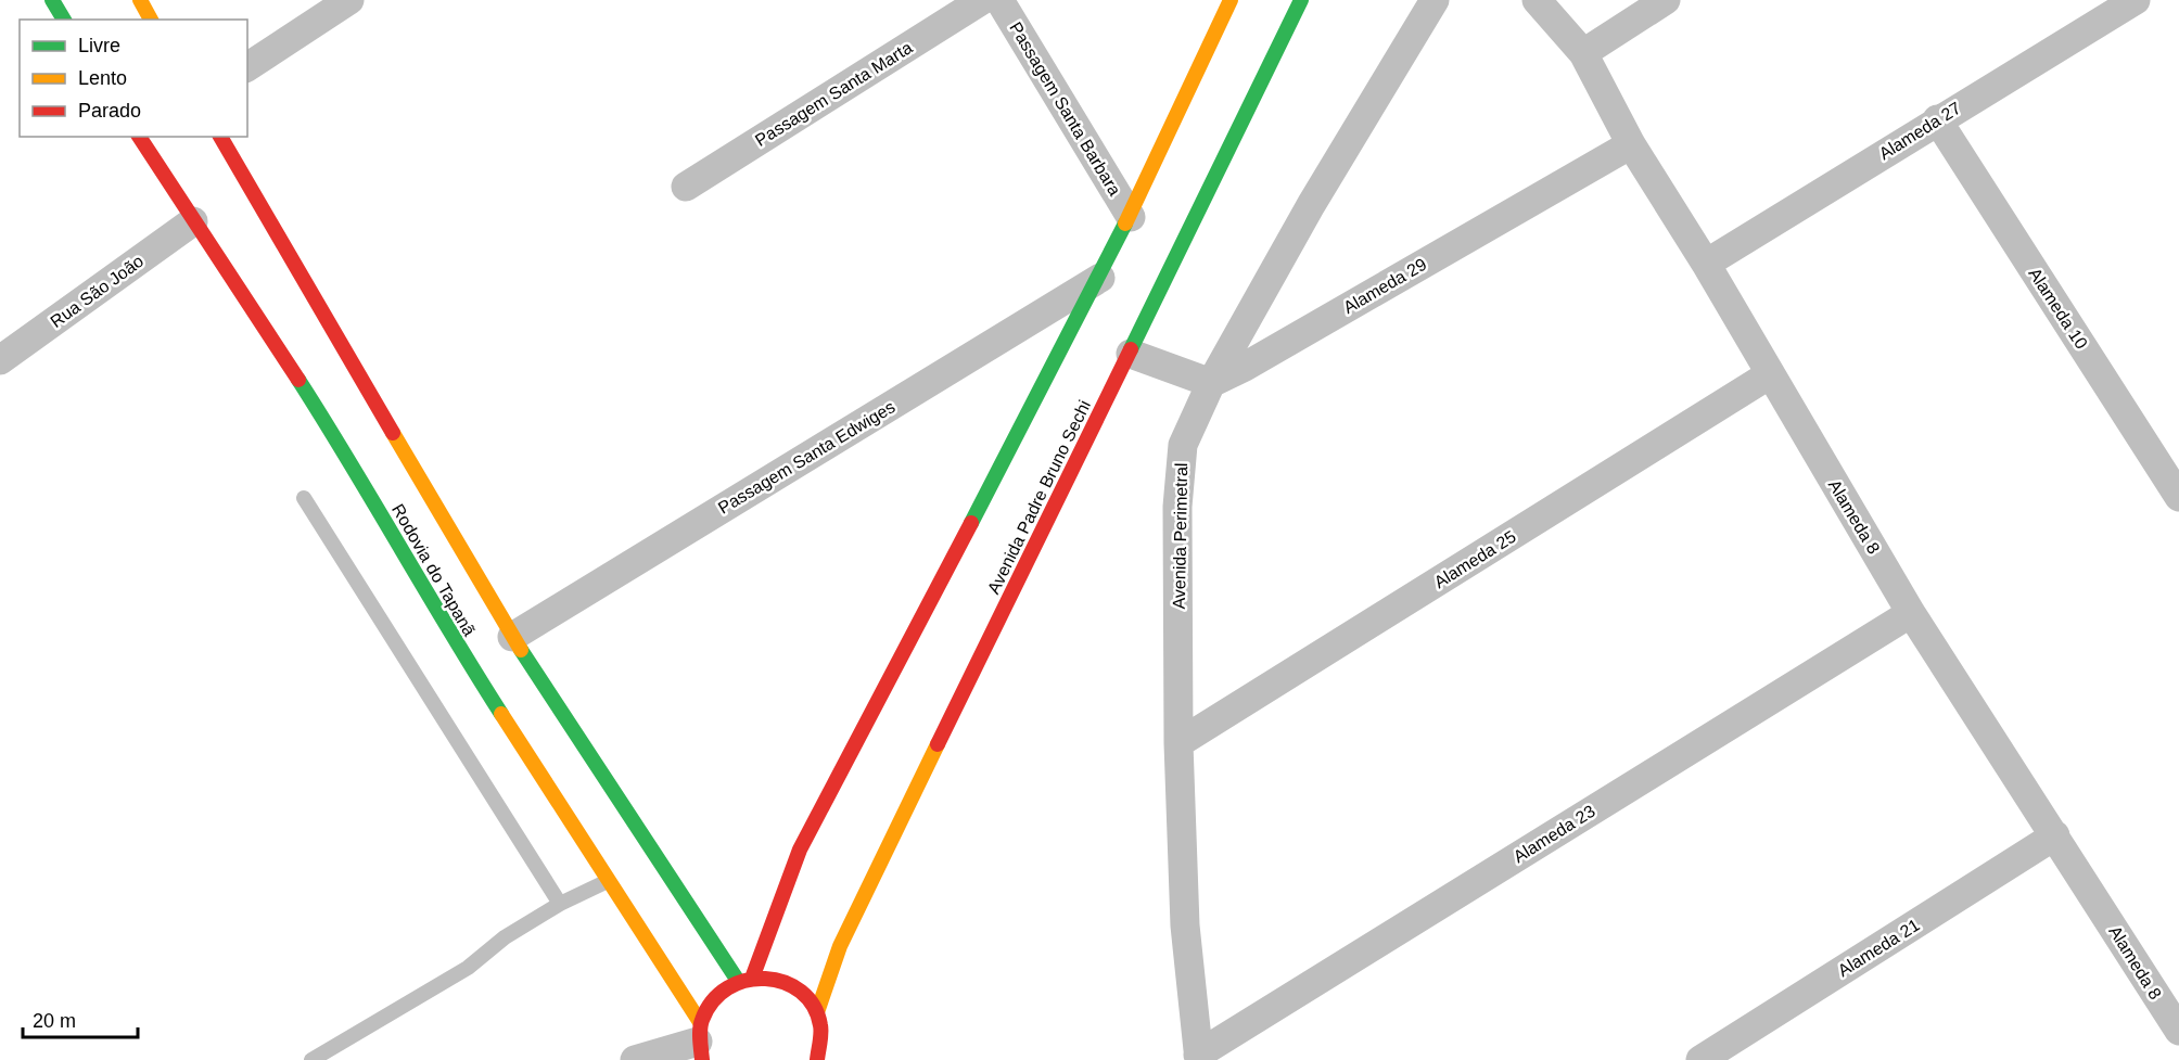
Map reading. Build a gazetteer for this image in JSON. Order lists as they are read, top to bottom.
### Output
{
  "streets": {
    "main road": ["Avenida Padre Bruno Sechi", "Rodovia do Tapanã"],
    "street": [
      "Passagem Santa Marta",
      "Passagem Santa Barbara",
      "Alameda 27",
      "Alameda 29",
      "Rua São João",
      "Alameda 10",
      "Passagem Santa Edwiges",
      "Alameda 8",
      "Avenida Perimetral",
      "Alameda 25",
      "Alameda 23",
      "Alameda 21"
    ]
  },
  "crossings": [
    ["Alameda 27", "Alameda 10"],
    ["Alameda 27", "Alameda 8"],
    ["Alameda 29", "Alameda 8"],
    ["Alameda 29", "Avenida Perimetral"],
    ["Rua São João", "Rodovia do Tapanã"],
    ["Passagem Santa Edwiges", "Rodovia do Tapanã"],
    ["Alameda 8", "Alameda 25"],
    ["Alameda 8", "Alameda 23"],
    ["Alameda 8", "Alameda 21"],
    ["Avenida Perimetral", "Alameda 25"],
    ["Avenida Perimetral", "Alameda 23"]
  ],
  "legend": ["Livre", "Lento", "Parado"],
  "scale_bar": "20 m"
}
